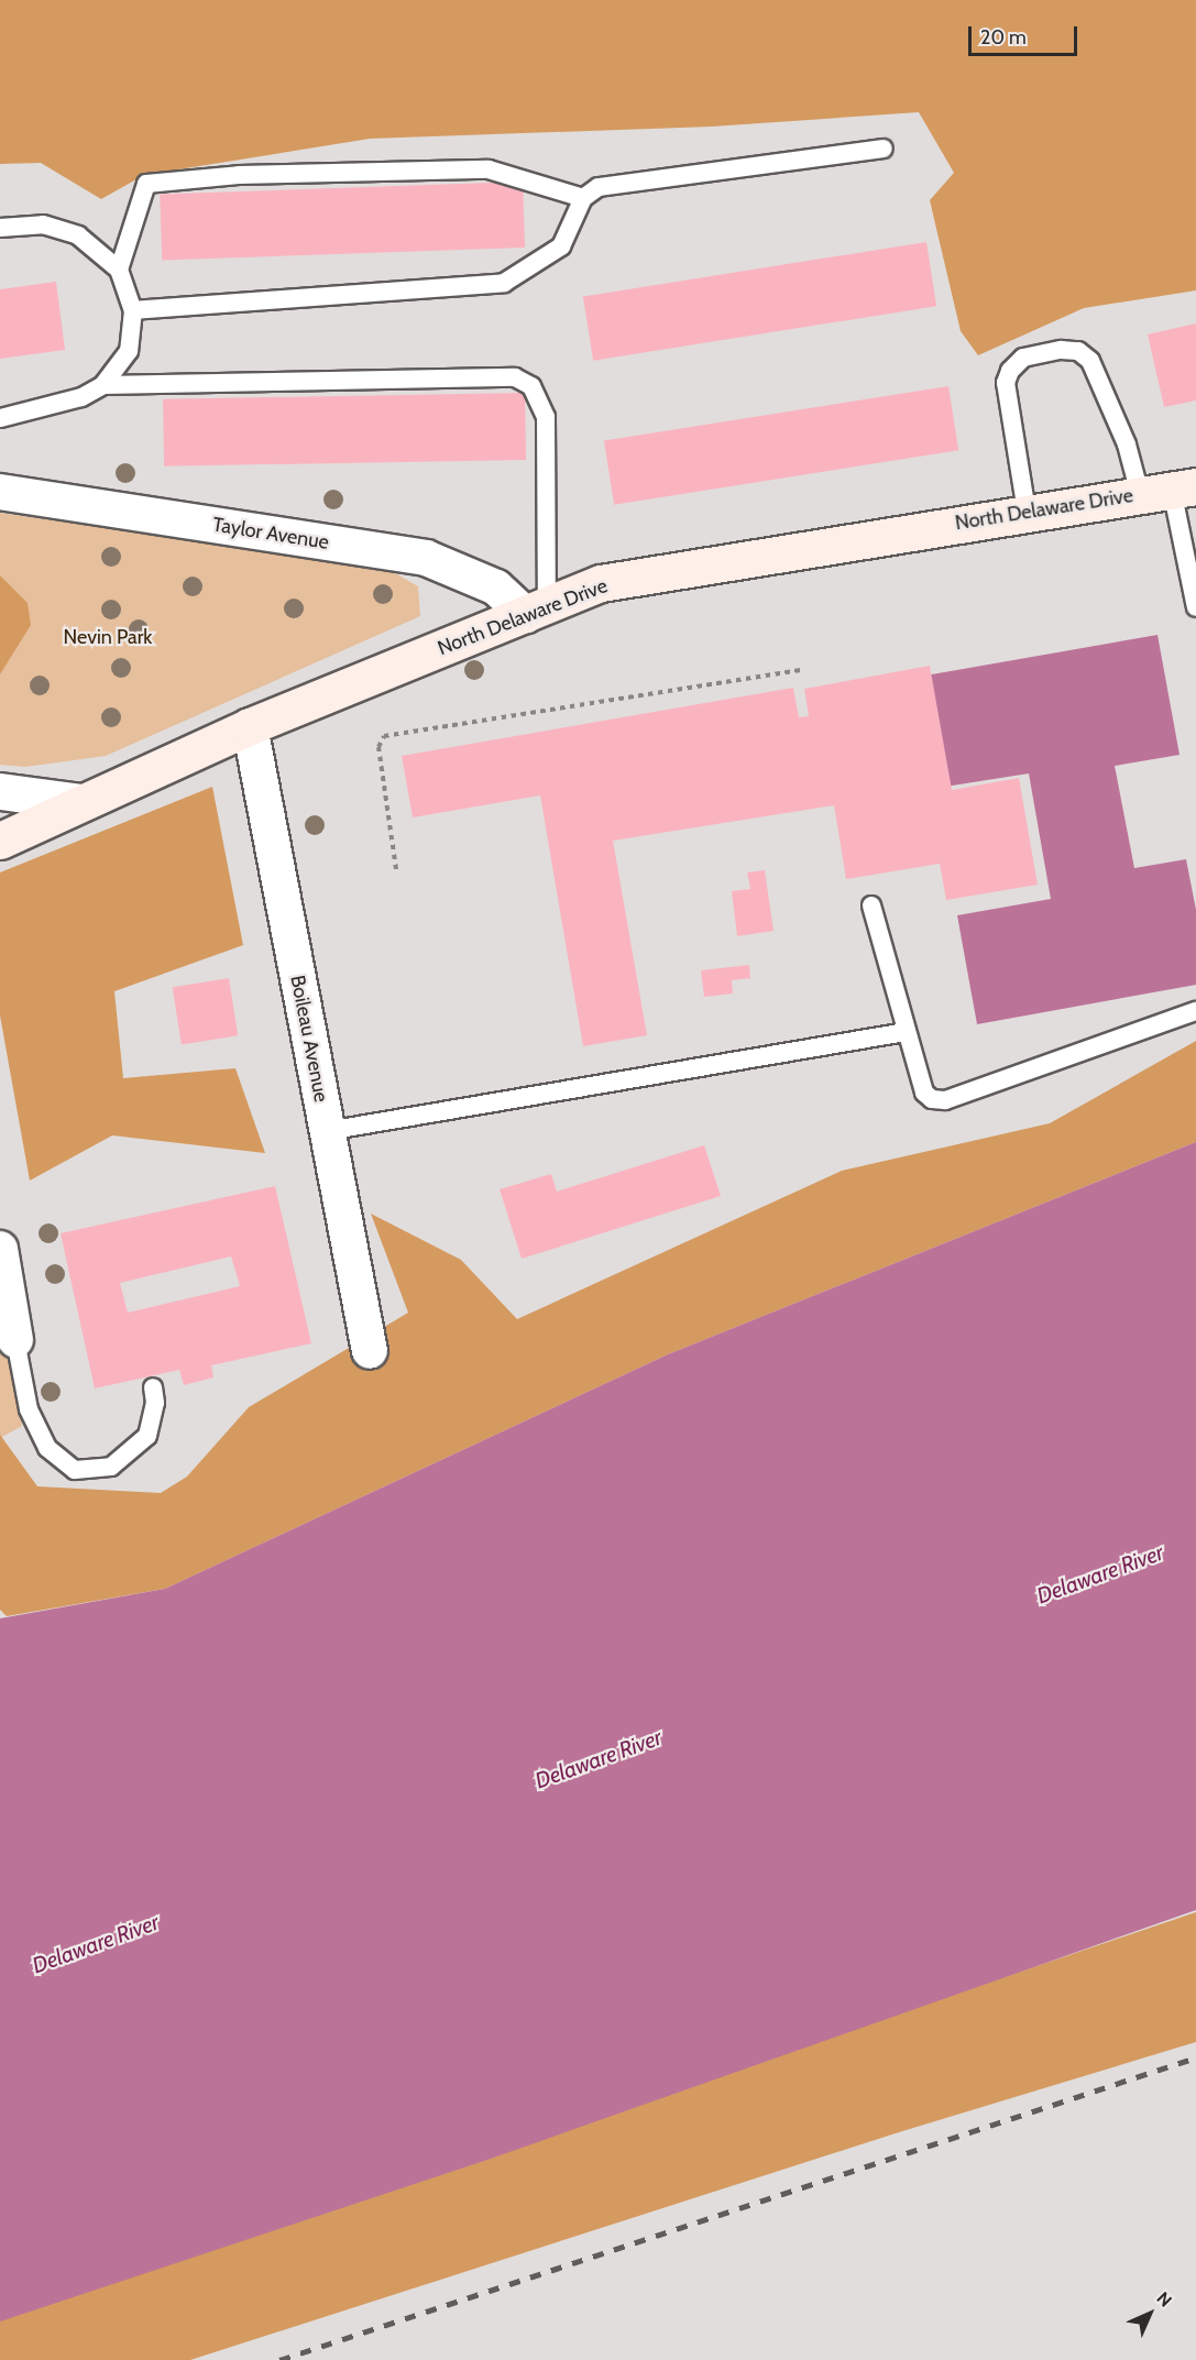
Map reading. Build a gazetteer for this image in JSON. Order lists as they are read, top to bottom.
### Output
{
  "streets": {
    "main road": ["North Delaware Drive"],
    "street": ["Taylor Avenue", "Boileau Avenue"]
  },
  "crossings": [
    ["North Delaware Drive", "Taylor Avenue"],
    ["North Delaware Drive", "Boileau Avenue"]
  ],
  "water": ["Delaware River"],
  "parks": ["Nevin Park"],
  "scale_bar": "20 m",
  "north": "top right"
}
